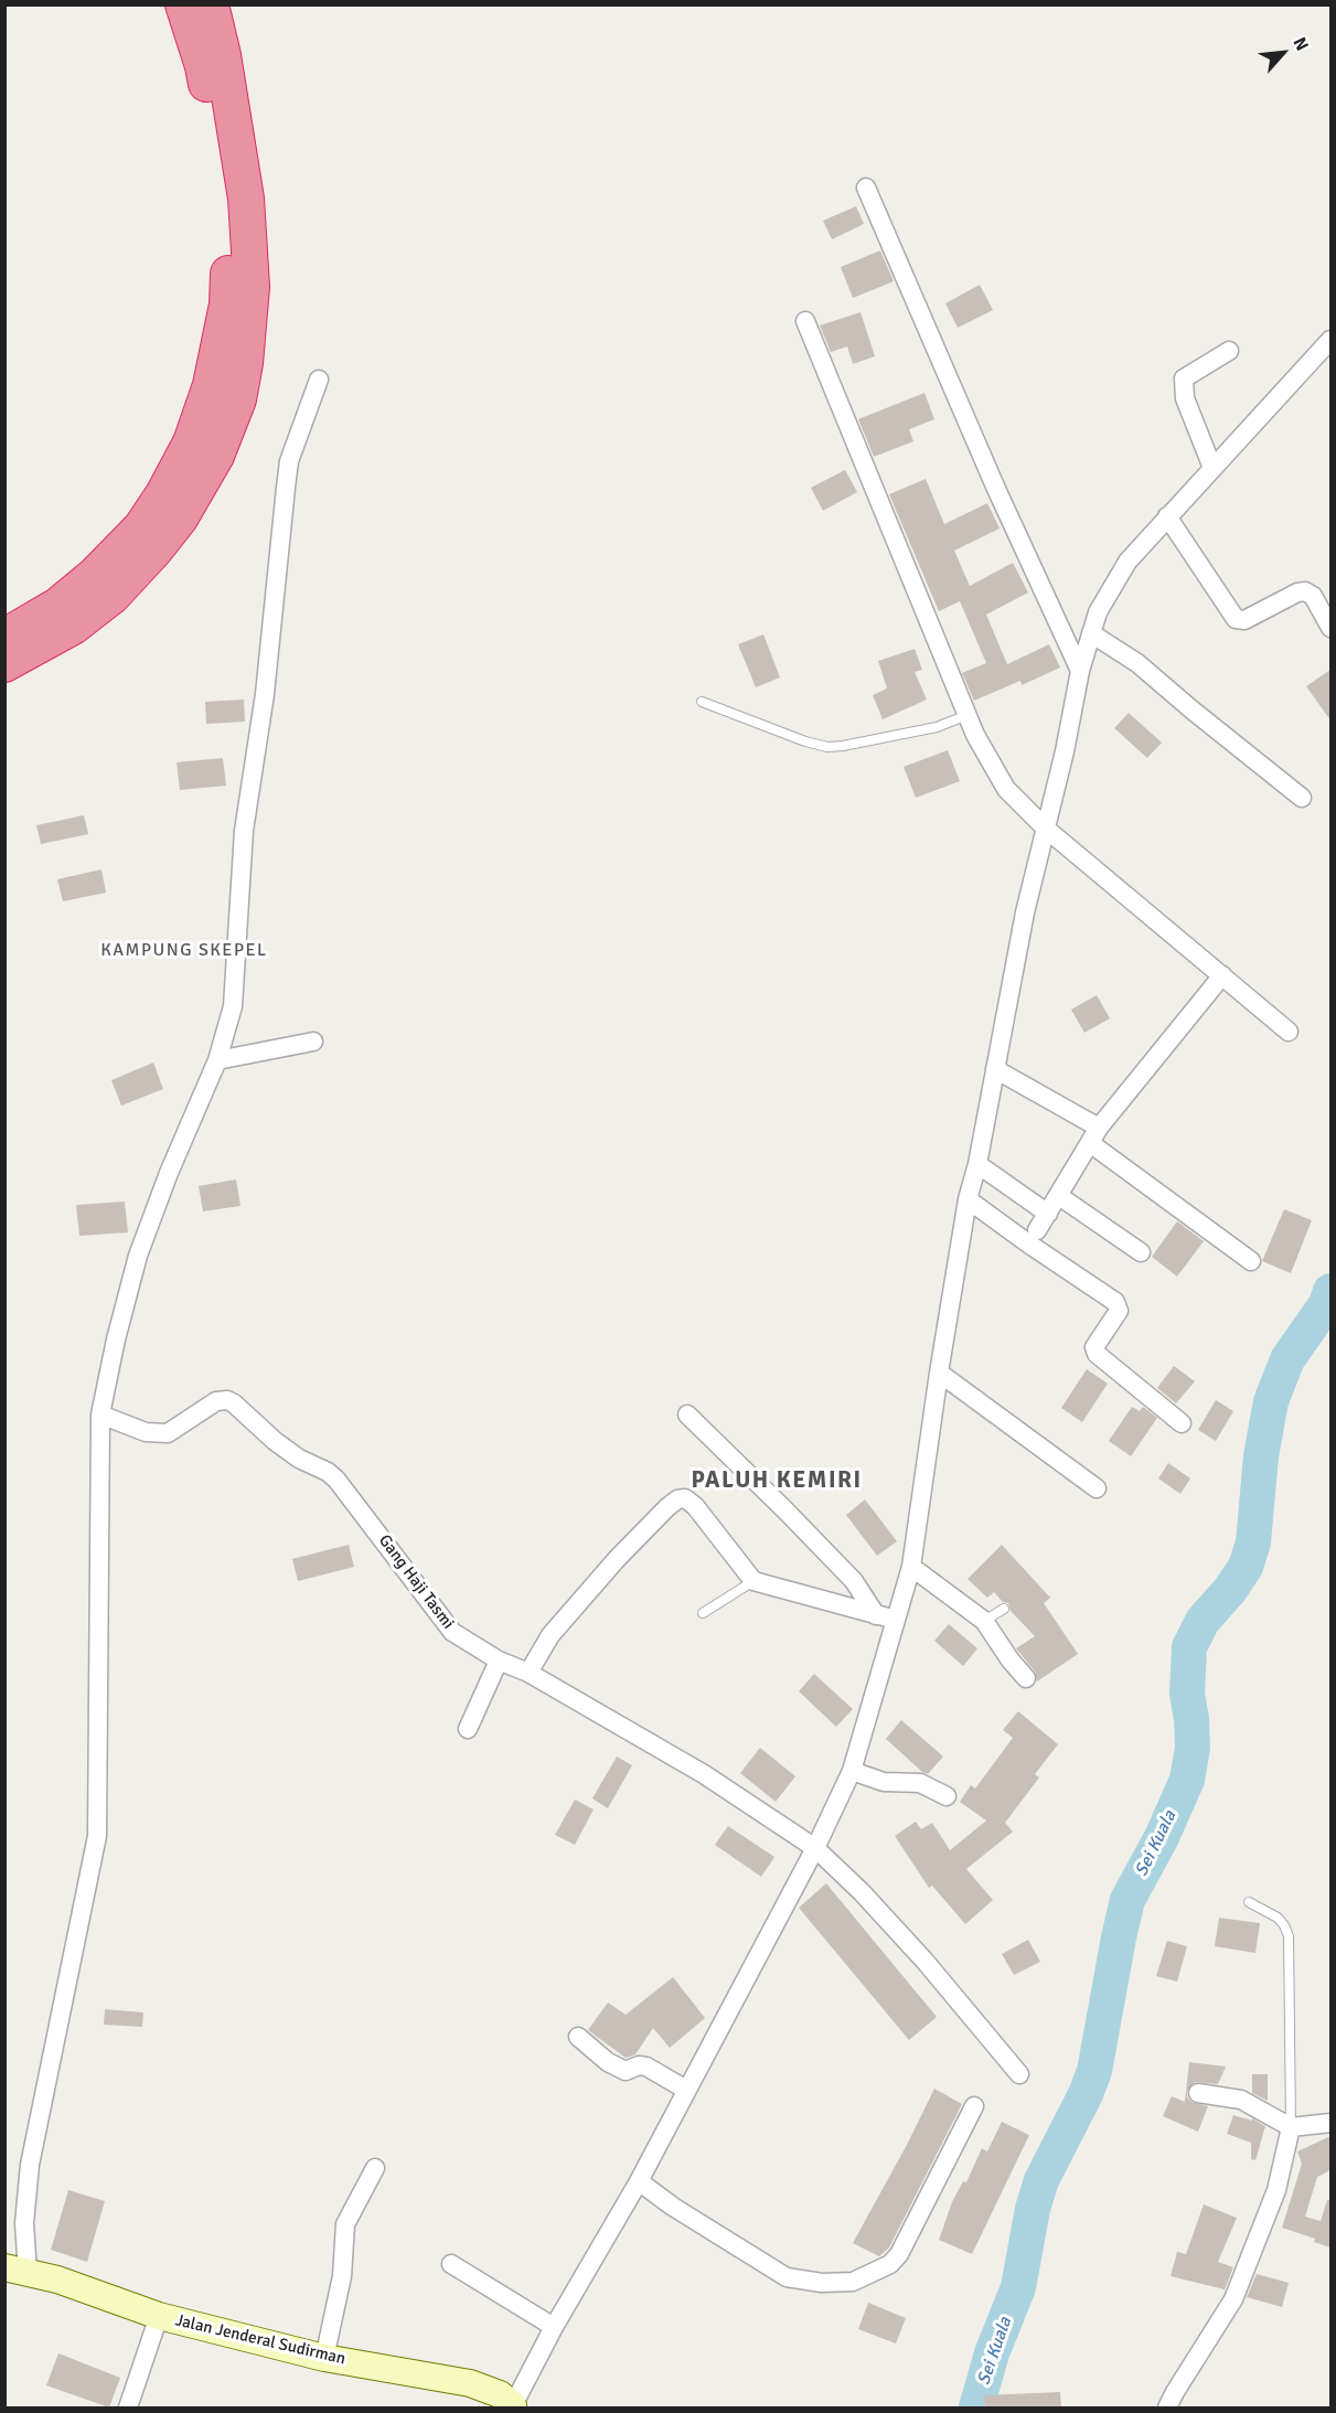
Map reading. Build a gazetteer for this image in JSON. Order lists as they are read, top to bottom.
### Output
{
  "streets": {
    "main road": ["Jalan Jenderal Sudirman"],
    "street": ["Gang Haji Tasmi"]
  },
  "districts": ["KAMPUNG SKEPEL", "PALUH KEMIRI"],
  "water": ["Sei Kuala"],
  "north": "top right"
}
